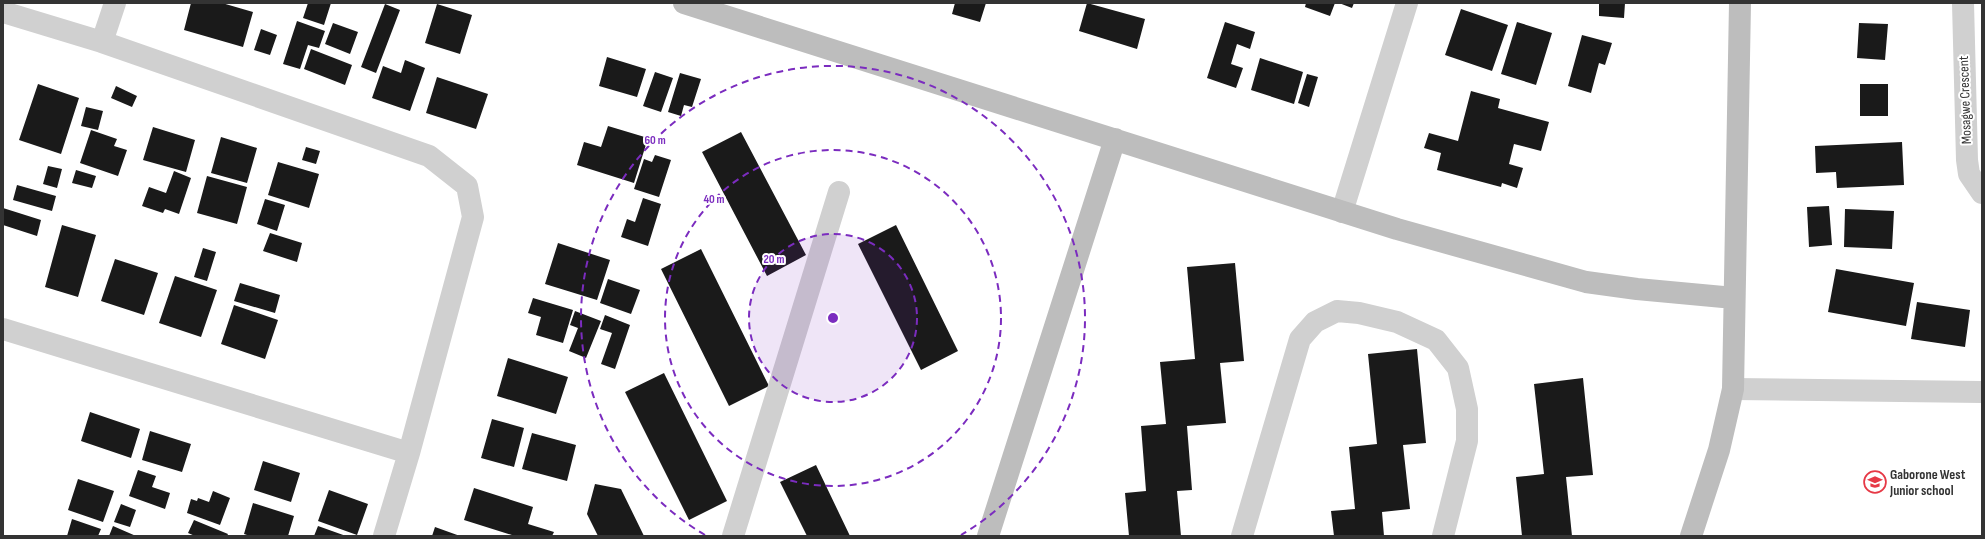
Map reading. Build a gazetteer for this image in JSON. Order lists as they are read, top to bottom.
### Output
{
  "streets": {
    "street": ["Mosagwe Crescent"]
  },
  "places": {
    "school or university": ["Gaborone West Junior school"]
  },
  "rings": ["60 m", "40 m", "20 m"]
}
